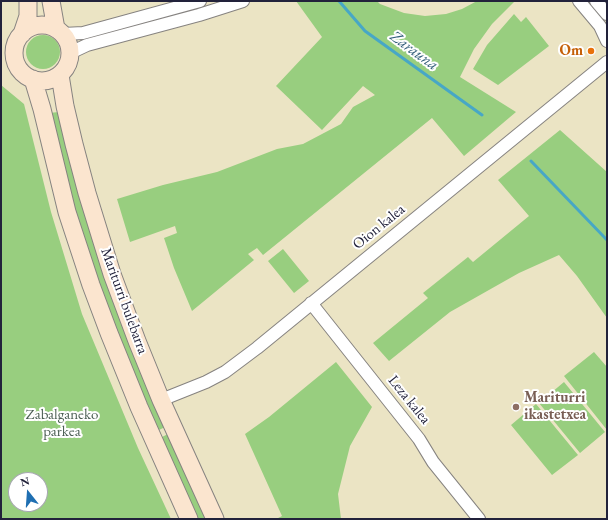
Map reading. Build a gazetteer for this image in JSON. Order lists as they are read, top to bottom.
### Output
{
  "streets": {
    "main road": ["Mariturri bulebarra"],
    "street": ["Oion kalea", "Leza kalea"]
  },
  "crossings": [
    ["Oion kalea", "Mariturri bulebarra"],
    ["Oion kalea", "Leza kalea"]
  ],
  "water": ["Zarauna"],
  "parks": ["Zabalganeko parkea"],
  "places": ["Om", "Mariturri ikastetxea"],
  "north": "top"
}
